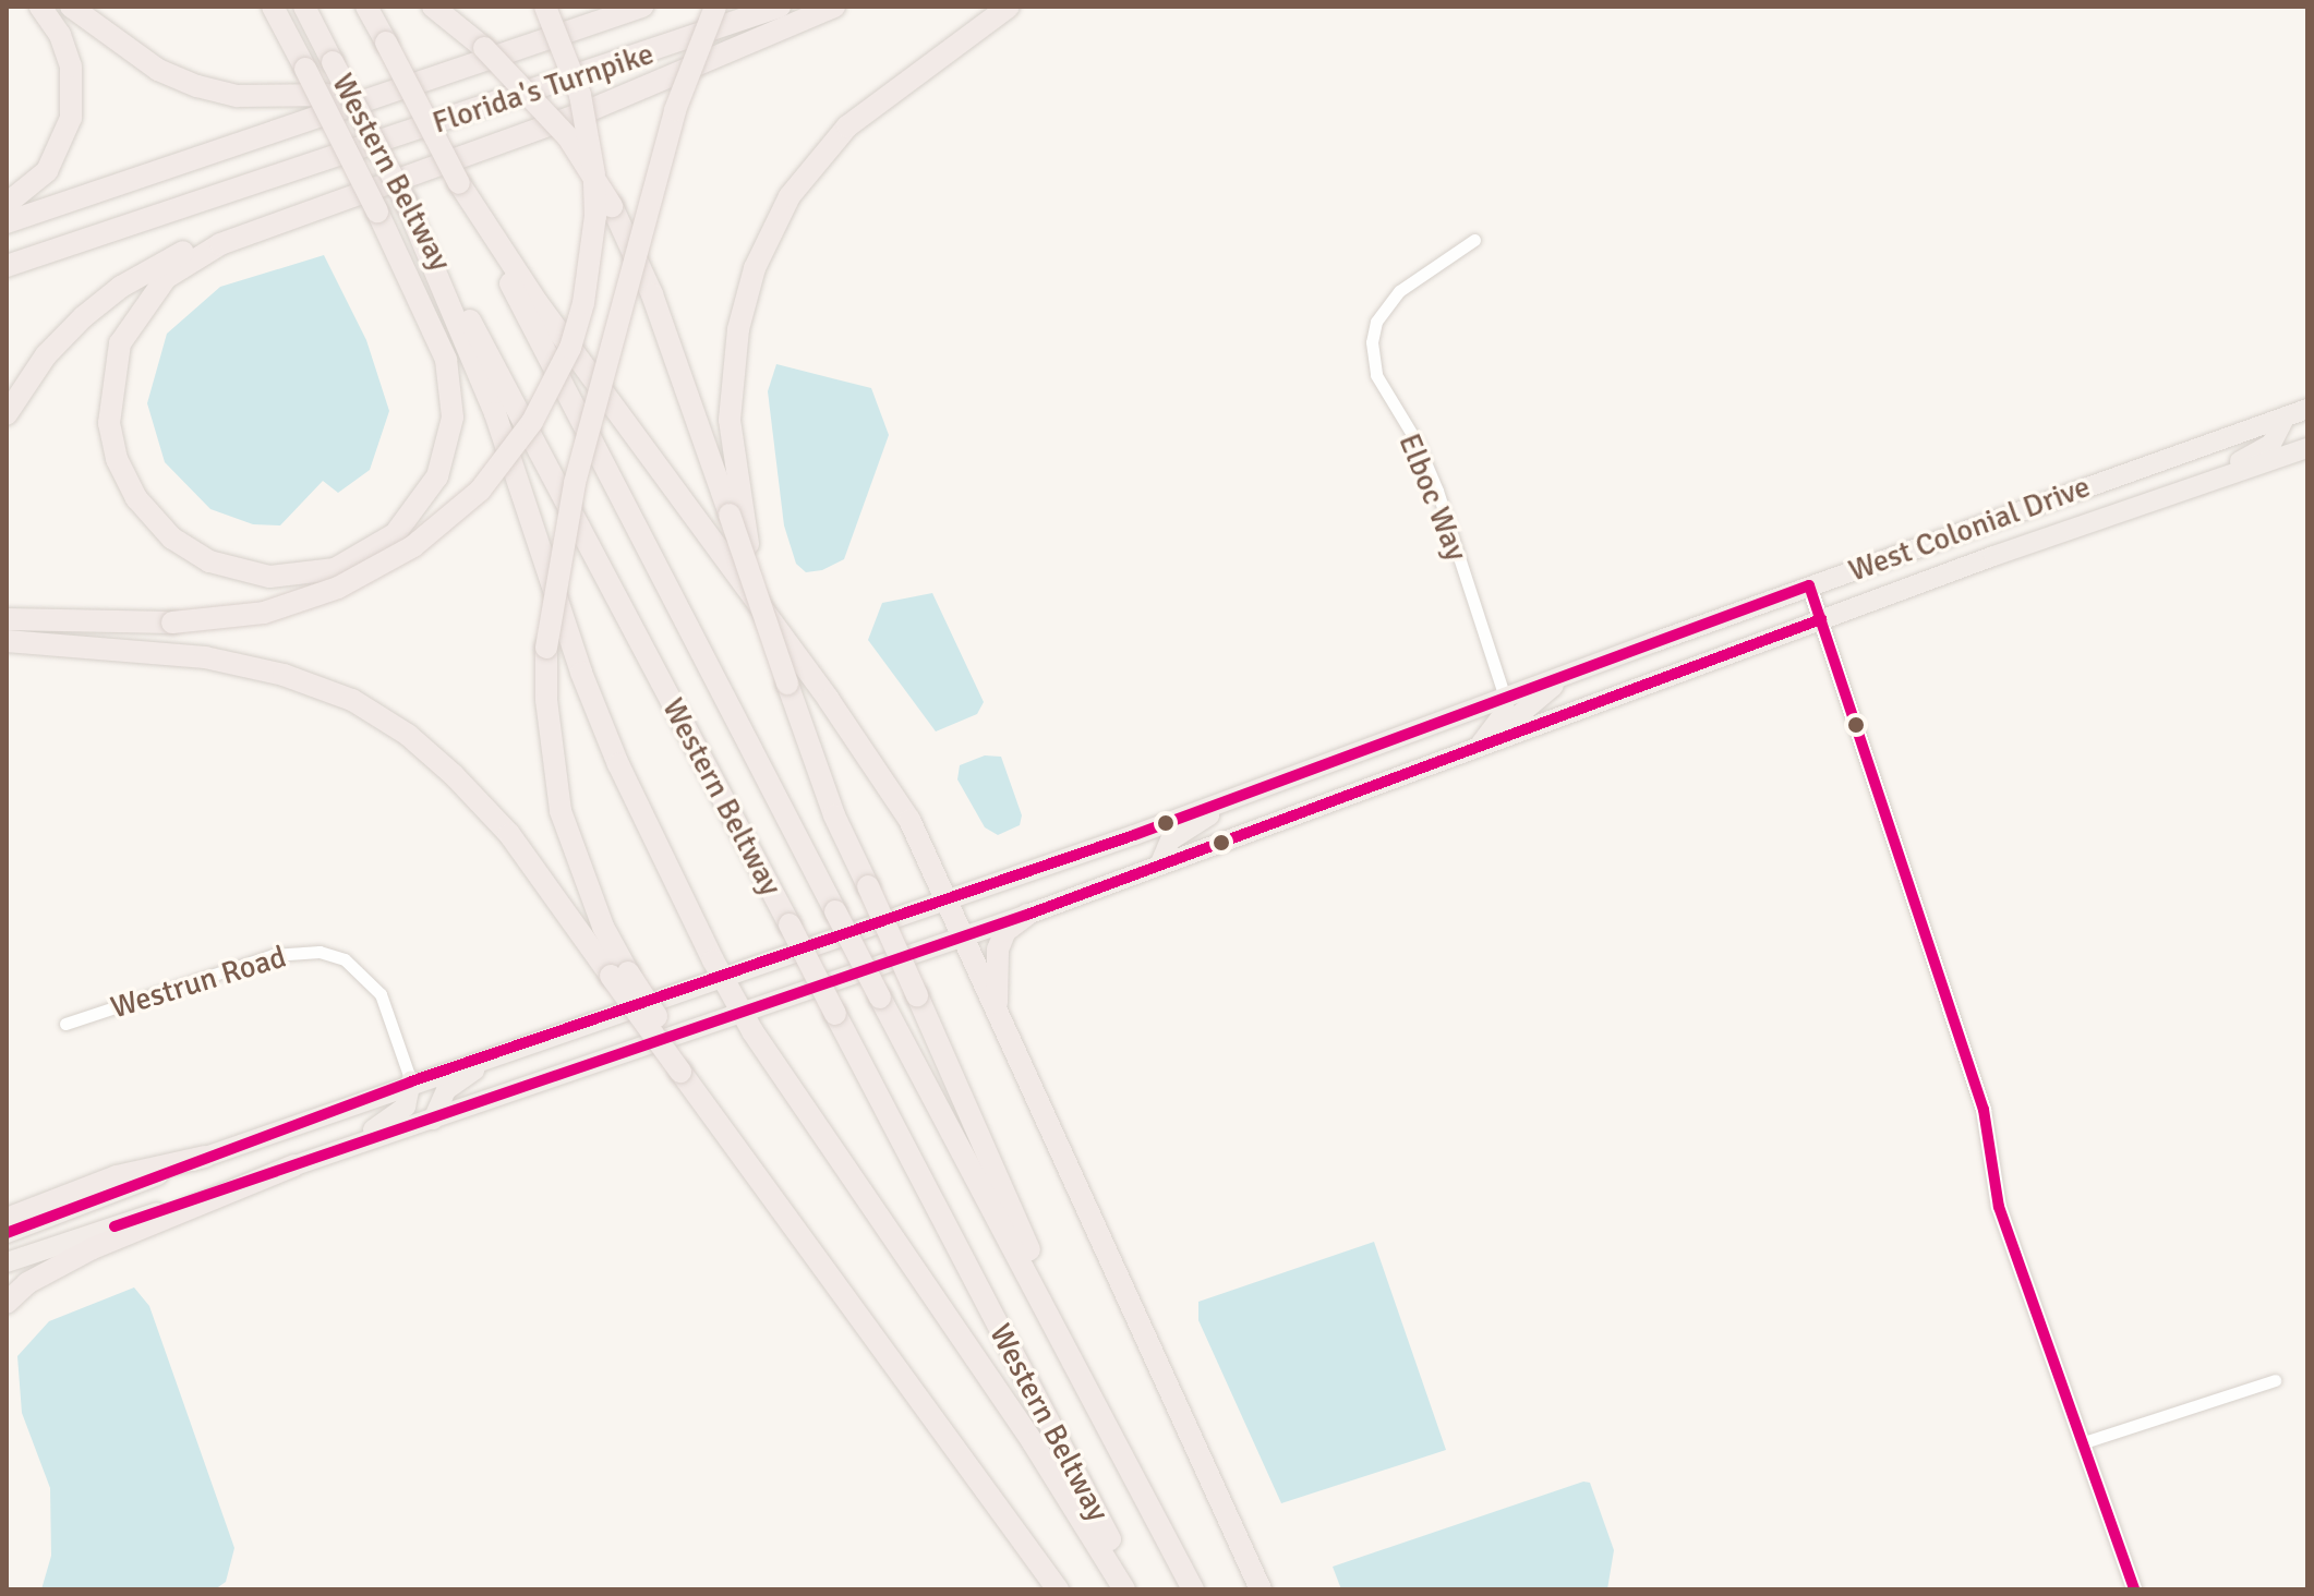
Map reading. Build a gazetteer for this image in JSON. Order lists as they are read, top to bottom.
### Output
{
  "streets": {
    "highway": ["Florida's Turnpike", "Western Beltway", "West Colonial Drive"],
    "street": ["Elboc Way", "Westrun Road"]
  },
  "crossings": [
    ["Elboc Way", "West Colonial Drive"],
    ["West Colonial Drive", "Westrun Road"]
  ]
}
